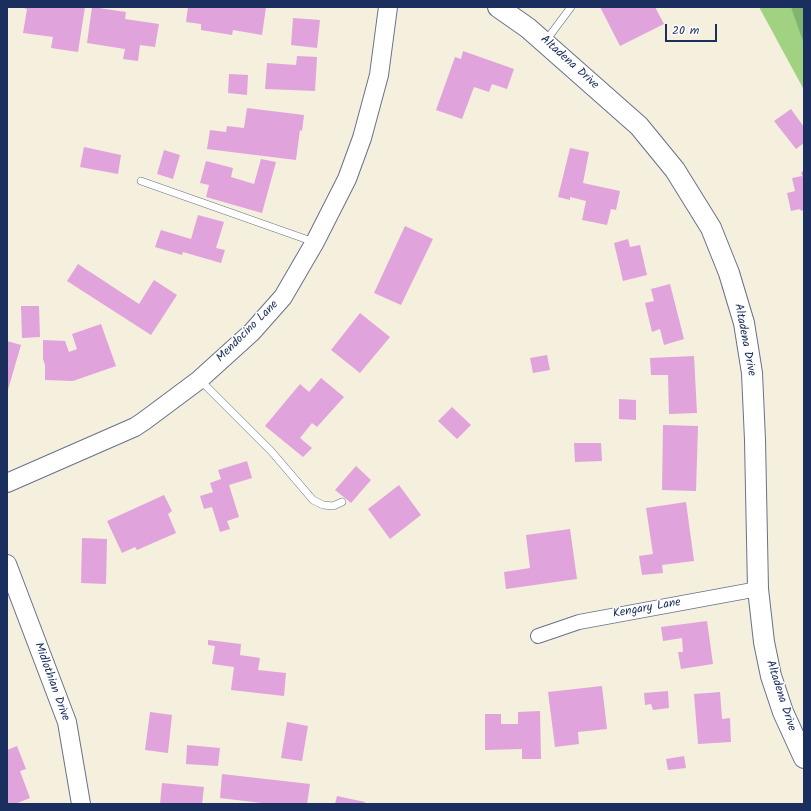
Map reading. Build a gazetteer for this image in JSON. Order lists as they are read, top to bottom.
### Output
{
  "streets": {
    "main road": ["Altadena Drive"],
    "street": ["Mendocino Lane", "Kengary Lane", "Midlothian Drive"]
  },
  "crossings": [
    ["Altadena Drive", "Kengary Lane"]
  ],
  "scale_bar": "20 m"
}
